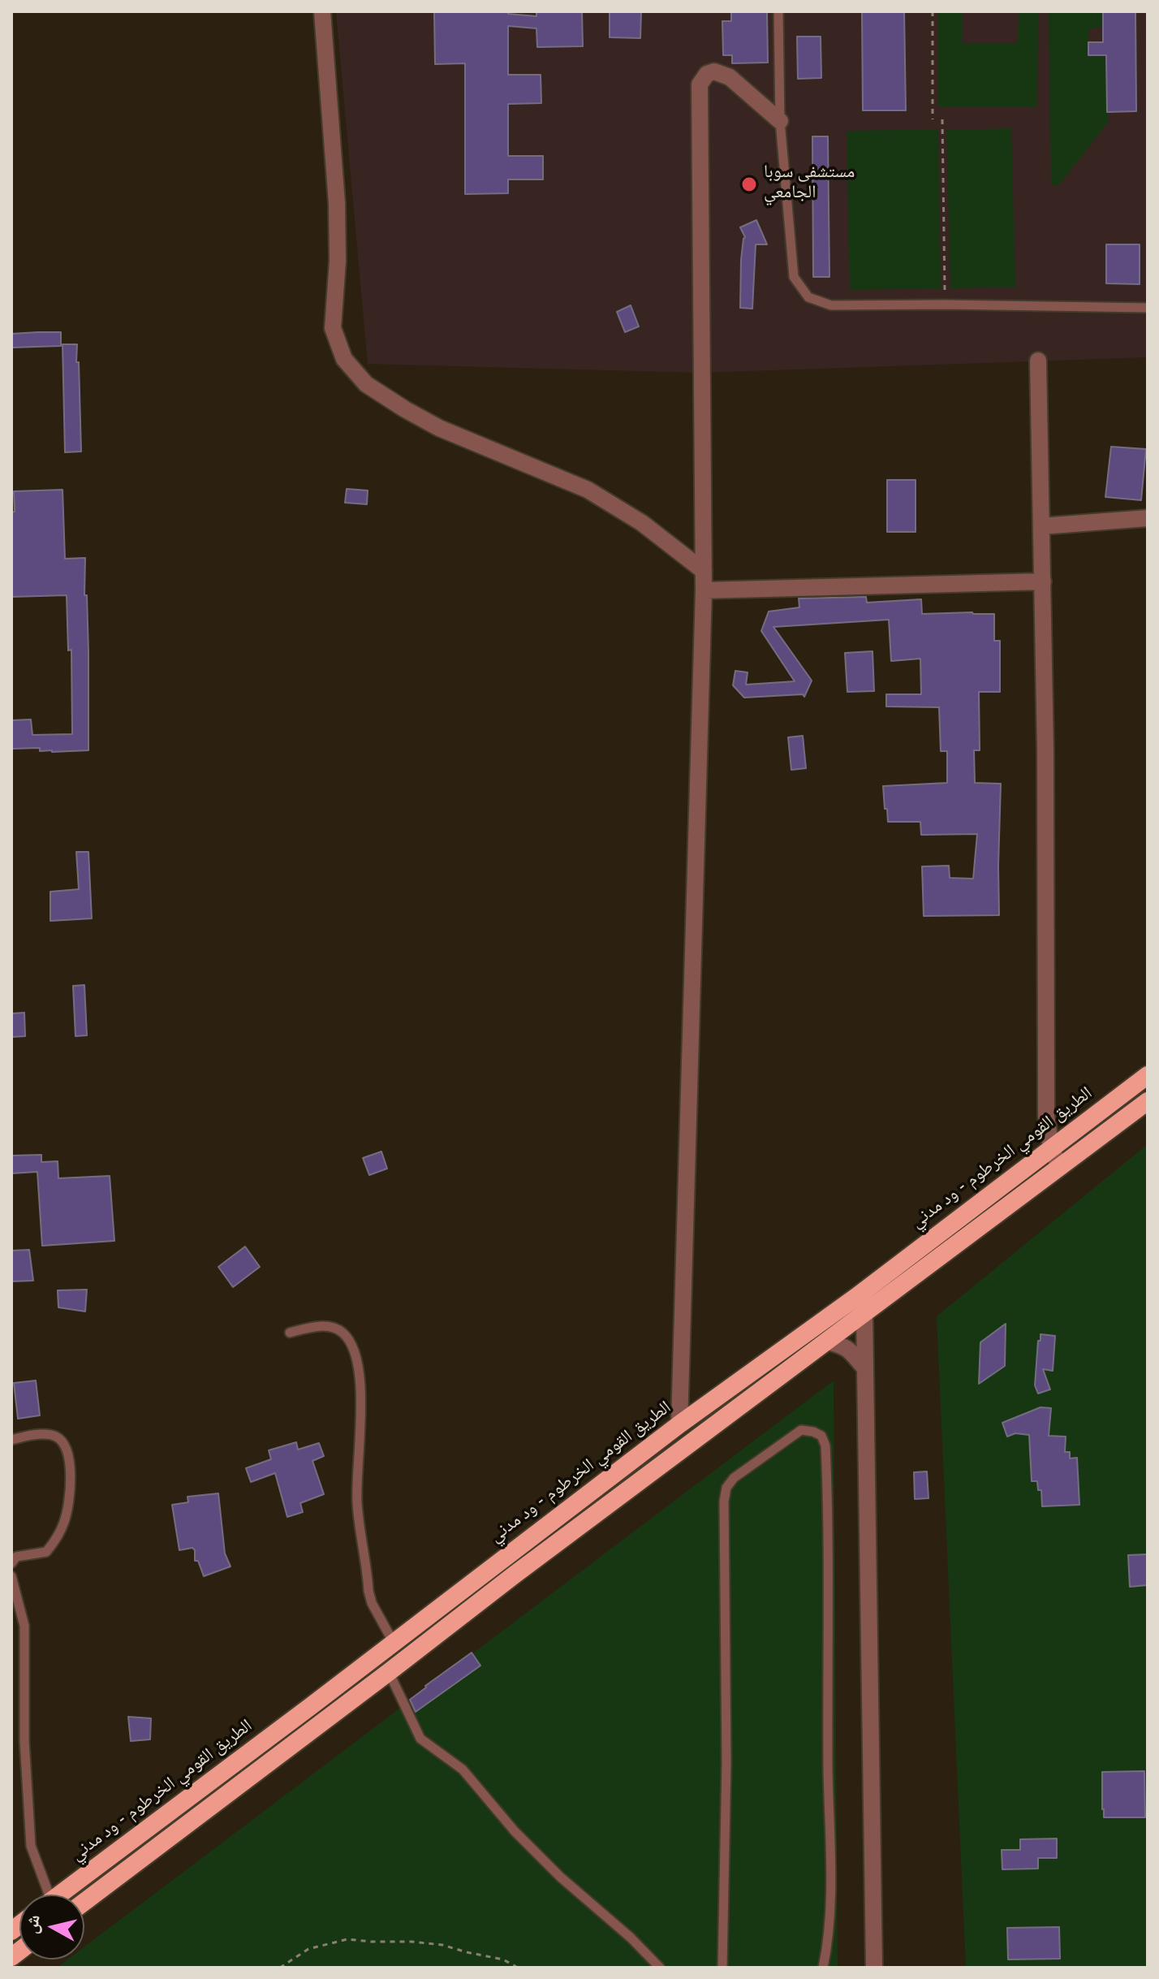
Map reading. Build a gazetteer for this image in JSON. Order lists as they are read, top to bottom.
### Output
{
  "streets": {
    "highway": ["الطريق القومي الخرطوم - ود مدني"]
  },
  "places": ["مستشفى سوبا الجامعي"],
  "north": "left"
}
